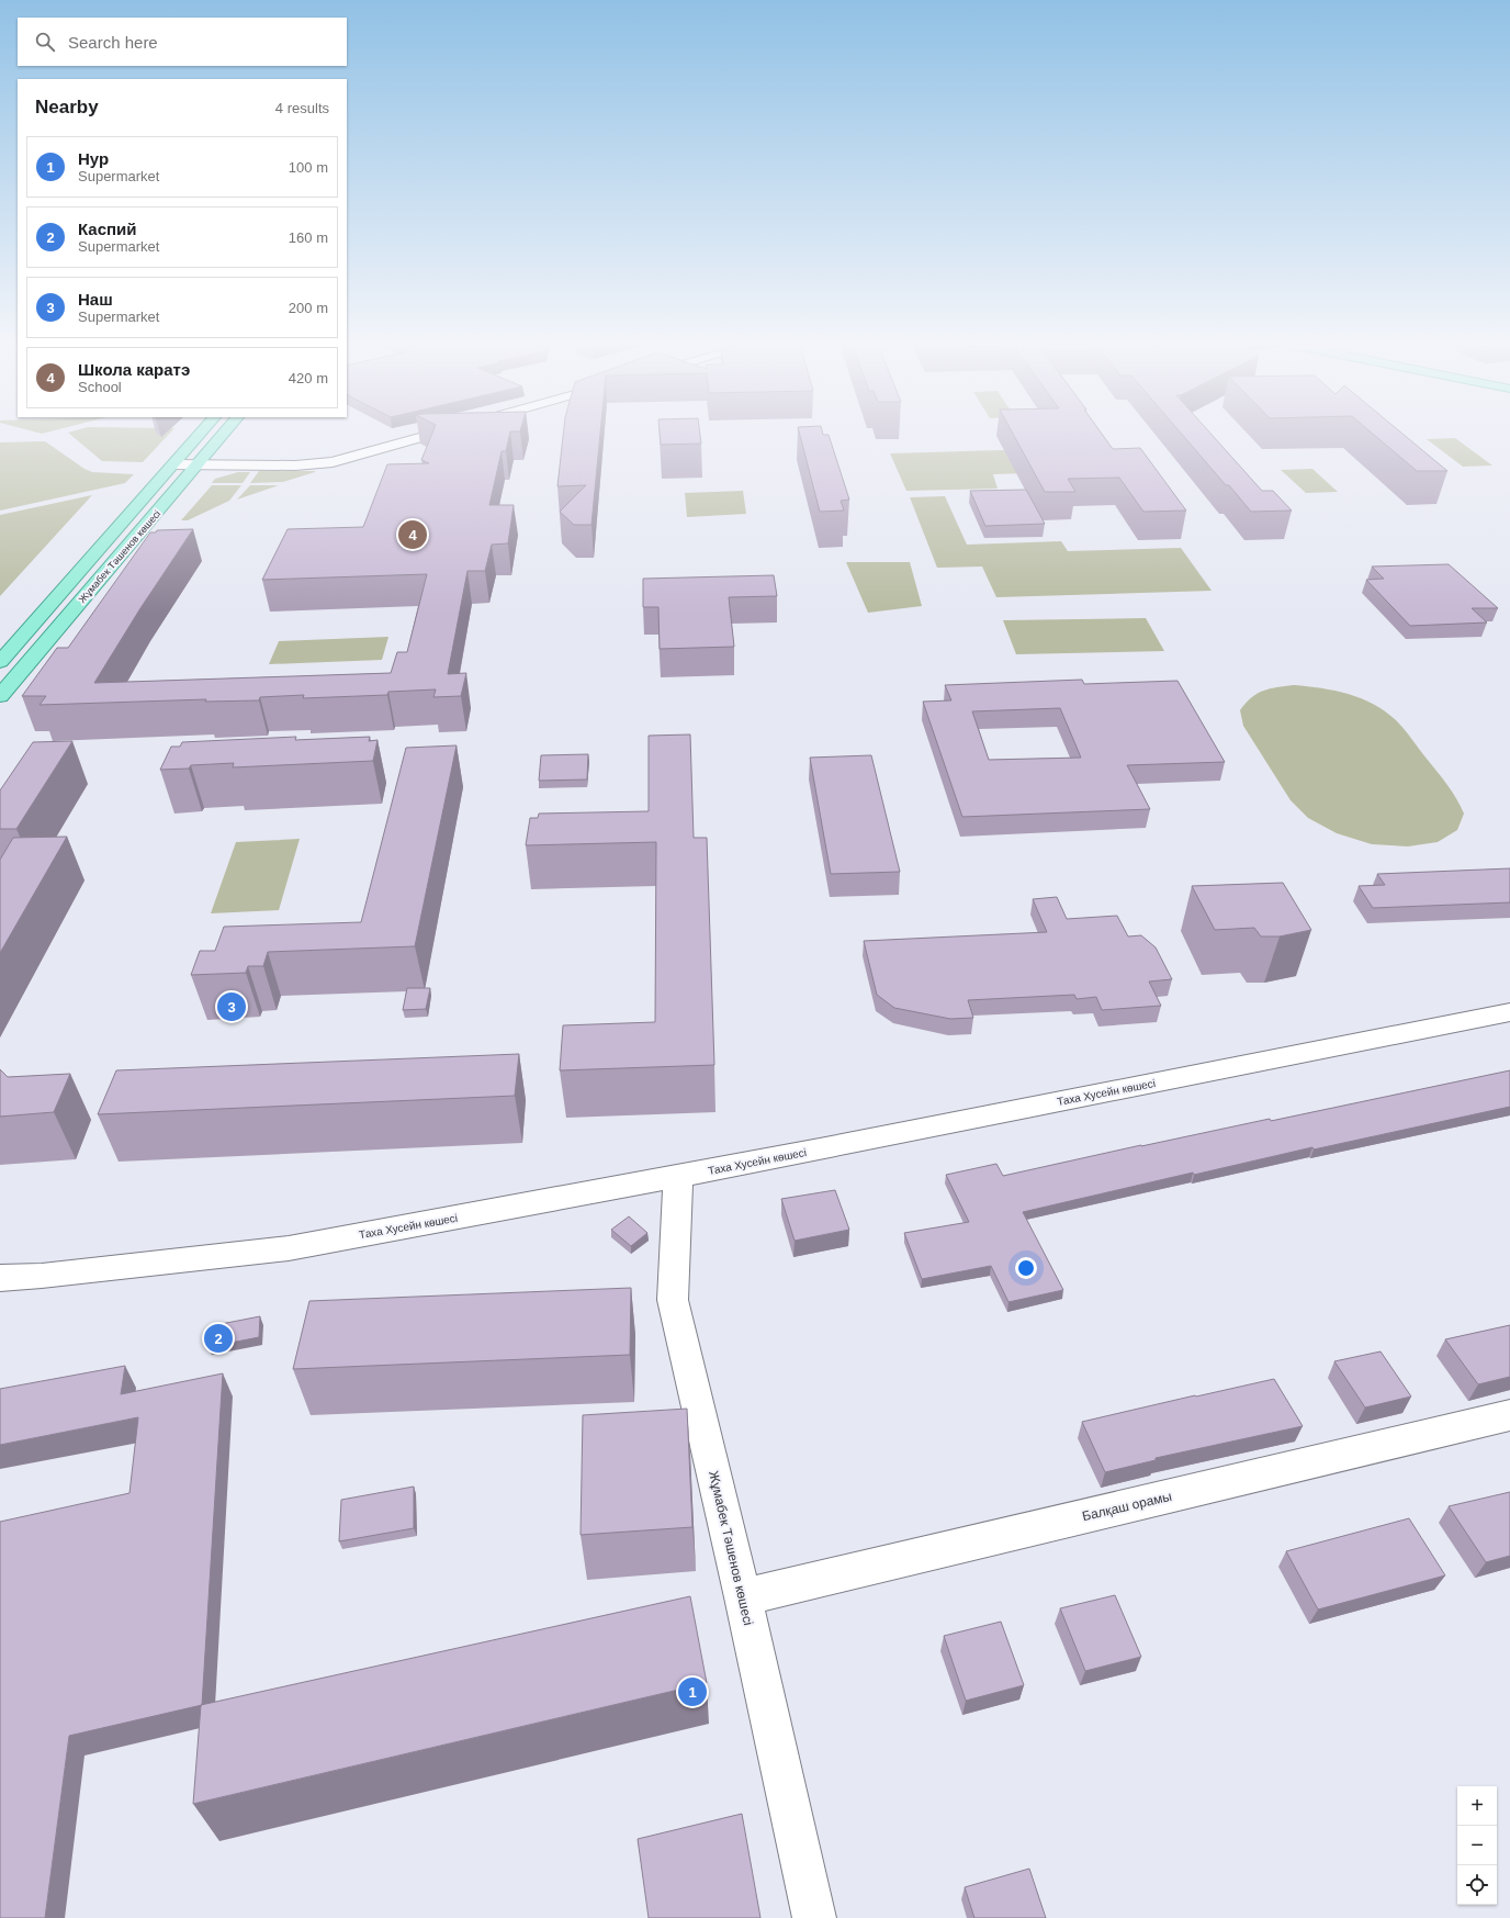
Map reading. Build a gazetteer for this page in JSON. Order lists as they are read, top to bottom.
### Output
{
  "streets": {
    "main road": ["Жұмабек Тәшенов көшесі"],
    "street": ["Таха Хусейн көшесі", "Балқаш орамы"]
  },
  "crossings": [
    ["Жұмабек Тәшенов көшесі", "Таха Хусейн көшесі"],
    ["Жұмабек Тәшенов көшесі", "Балқаш орамы"]
  ],
  "page": {
    "search": "Search here",
    "heading": ["Nearby", "4 results"],
    "list": [
      {
        "mark": "1",
        "name": "Нур",
        "note": "Supermarket",
        "value": "100 m"
      },
      {
        "mark": "2",
        "name": "Каспий",
        "note": "Supermarket",
        "value": "160 m"
      },
      {
        "mark": "3",
        "name": "Наш",
        "note": "Supermarket",
        "value": "200 m"
      },
      {
        "mark": "4",
        "name": "Школа каратэ",
        "note": "School",
        "value": "420 m"
      }
    ],
    "pins": [
      "4",
      "3",
      "2",
      "1"
    ],
    "map_buttons": ["+", "−"]
  }
}
